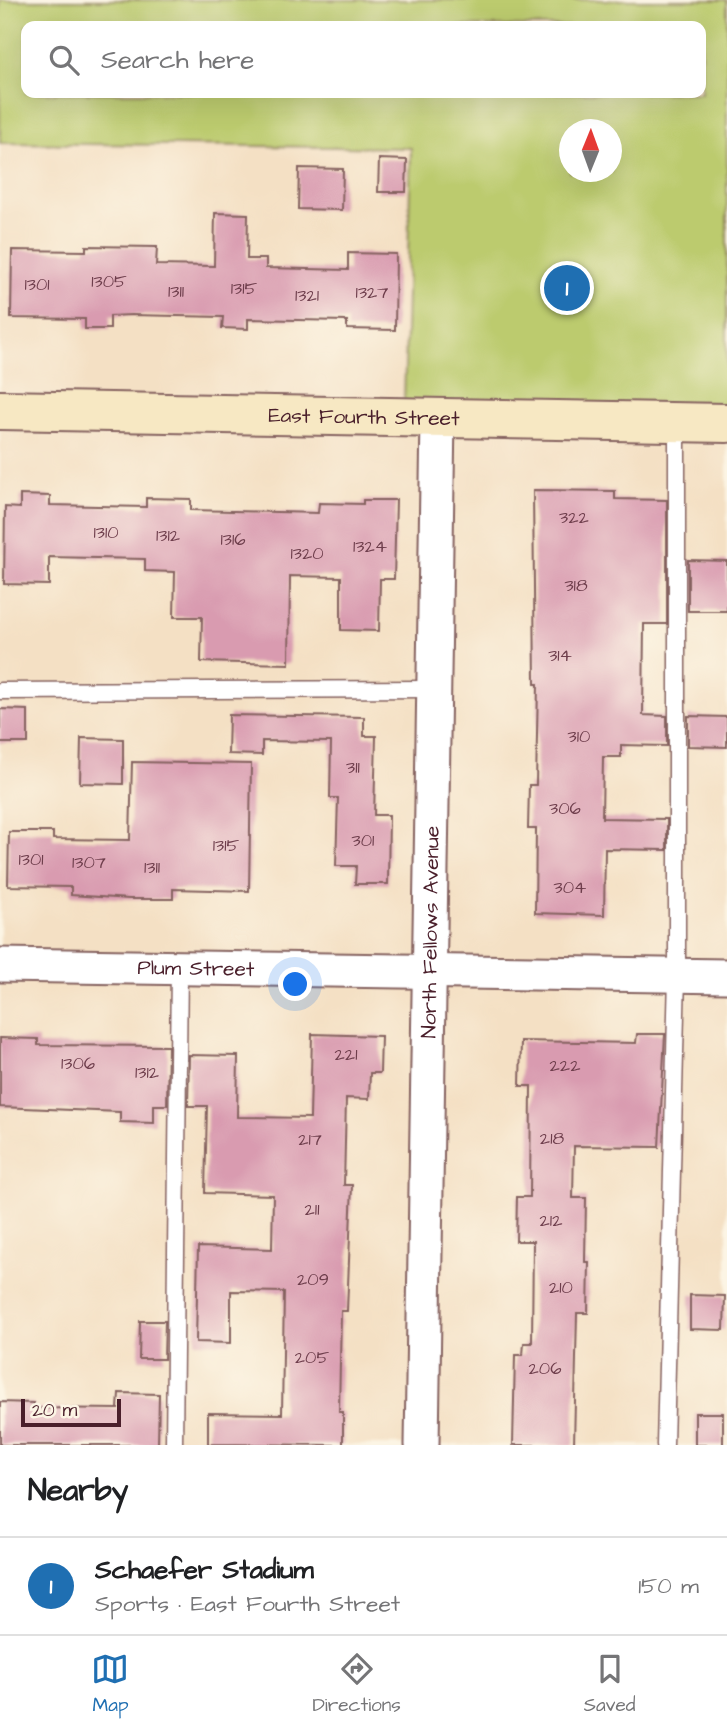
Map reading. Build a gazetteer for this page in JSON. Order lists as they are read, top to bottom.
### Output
{
  "streets": {
    "main road": ["East Fourth Street"],
    "street": ["North Fellows Avenue", "Plum Street"]
  },
  "crossings": [
    ["East Fourth Street", "North Fellows Avenue"],
    ["North Fellows Avenue", "Plum Street"]
  ],
  "house_numbers": [
    "1305",
    "1301",
    "1315",
    "1311",
    "1327",
    "1321",
    "322",
    "1310",
    "1312",
    "1316",
    "1324",
    "1320",
    "318",
    "314",
    "310",
    "311",
    "306",
    "301",
    "1315",
    "1301",
    "1307",
    "1311",
    "304",
    "221",
    "1306",
    "222",
    "1312",
    "218",
    "217",
    "211",
    "212",
    "209",
    "210",
    "205",
    "206"
  ],
  "scale_bar": "20 m",
  "north": "top",
  "page": {
    "search": "Search here",
    "pins": "1",
    "scale": "20 m",
    "heading": "Nearby",
    "list": [
      {
        "mark": "1",
        "name": "Schaefer Stadium",
        "note": "Sports · East Fourth Street",
        "value": "150 m"
      }
    ],
    "nav": ["Map", "Directions", "Saved"]
  }
}
